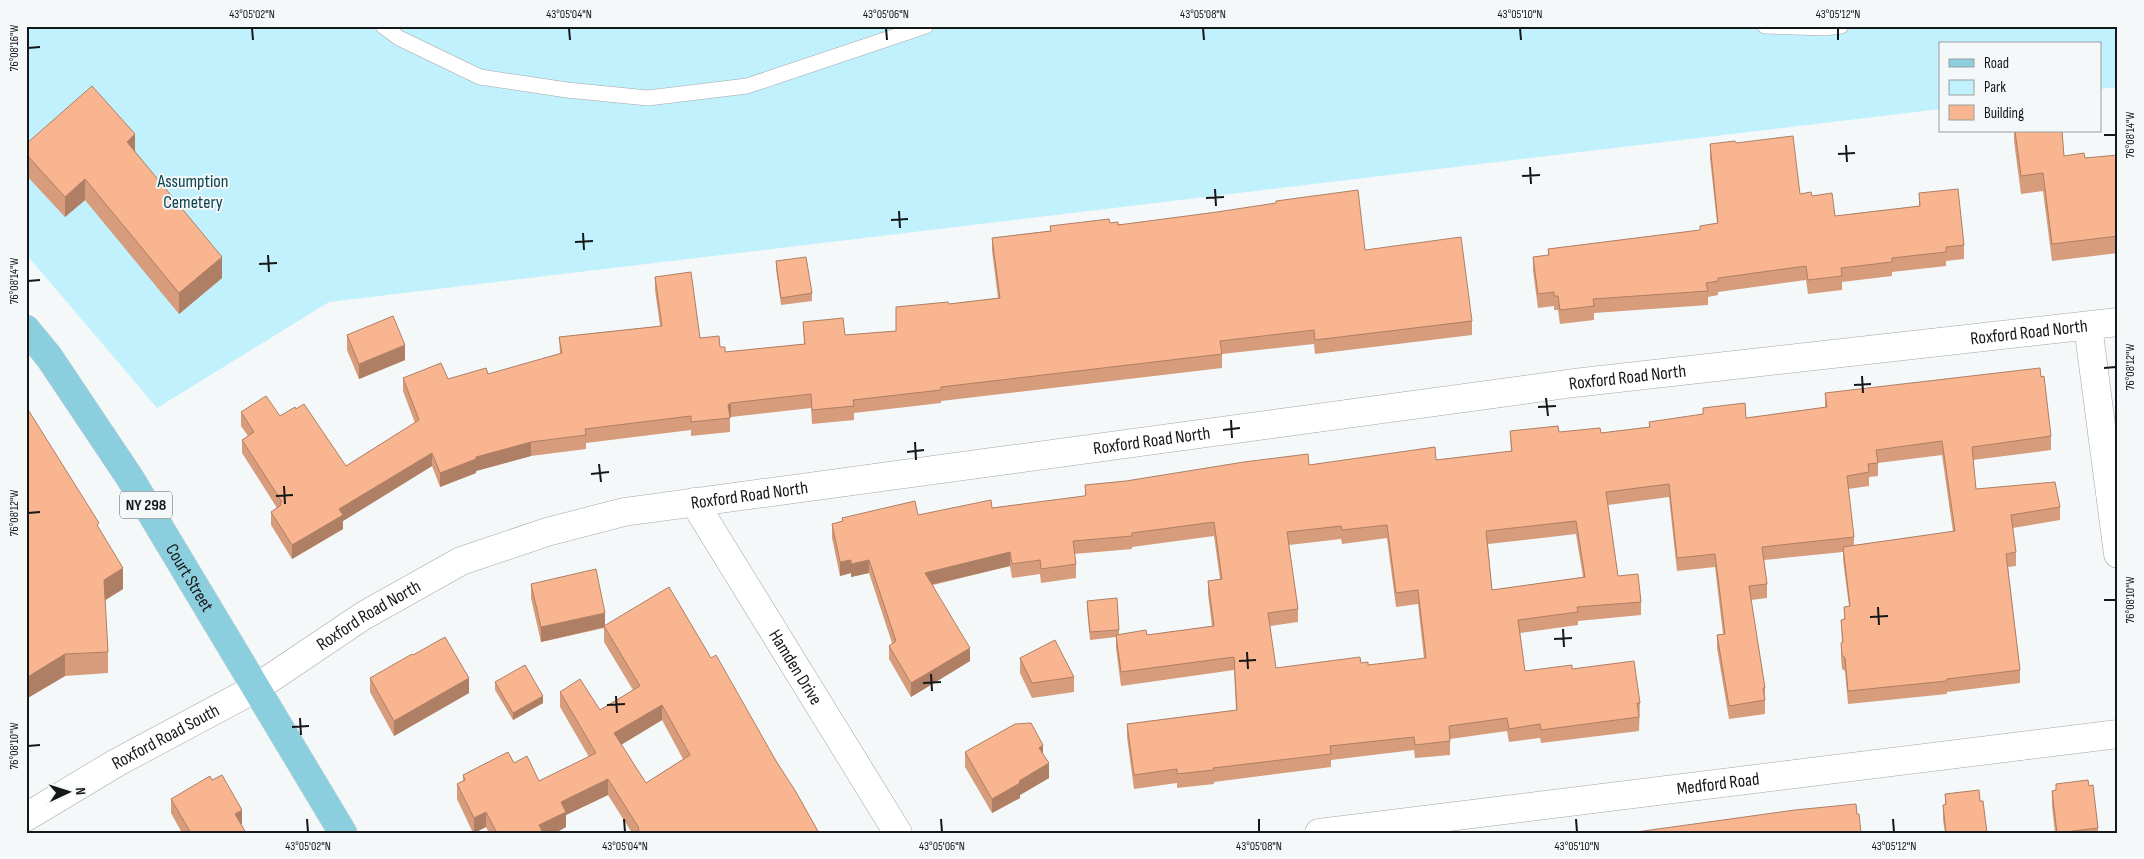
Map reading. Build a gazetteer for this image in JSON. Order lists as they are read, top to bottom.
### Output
{
  "streets": {
    "main road": ["NY 298", "Court Street"],
    "street": [
      "Roxford Road North",
      "Hamden Drive",
      "Roxford Road South",
      "Medford Road"
    ]
  },
  "crossings": [
    ["Roxford Road North", "Court Street"],
    ["Roxford Road North", "Hamden Drive"],
    ["Roxford Road North", "Roxford Road South"],
    ["Court Street", "Roxford Road South"]
  ],
  "parks": ["Assumption Cemetery"],
  "legend": ["Road", "Park", "Building"],
  "north": "right",
  "coordinates": [
    "43°05'02\"N",
    "43°05'04\"N",
    "43°05'06\"N",
    "43°05'08\"N",
    "43°05'10\"N",
    "43°05'12\"N",
    "76°08'16\"W",
    "76°08'14\"W",
    "76°08'12\"W",
    "76°08'10\"W"
  ]
}
